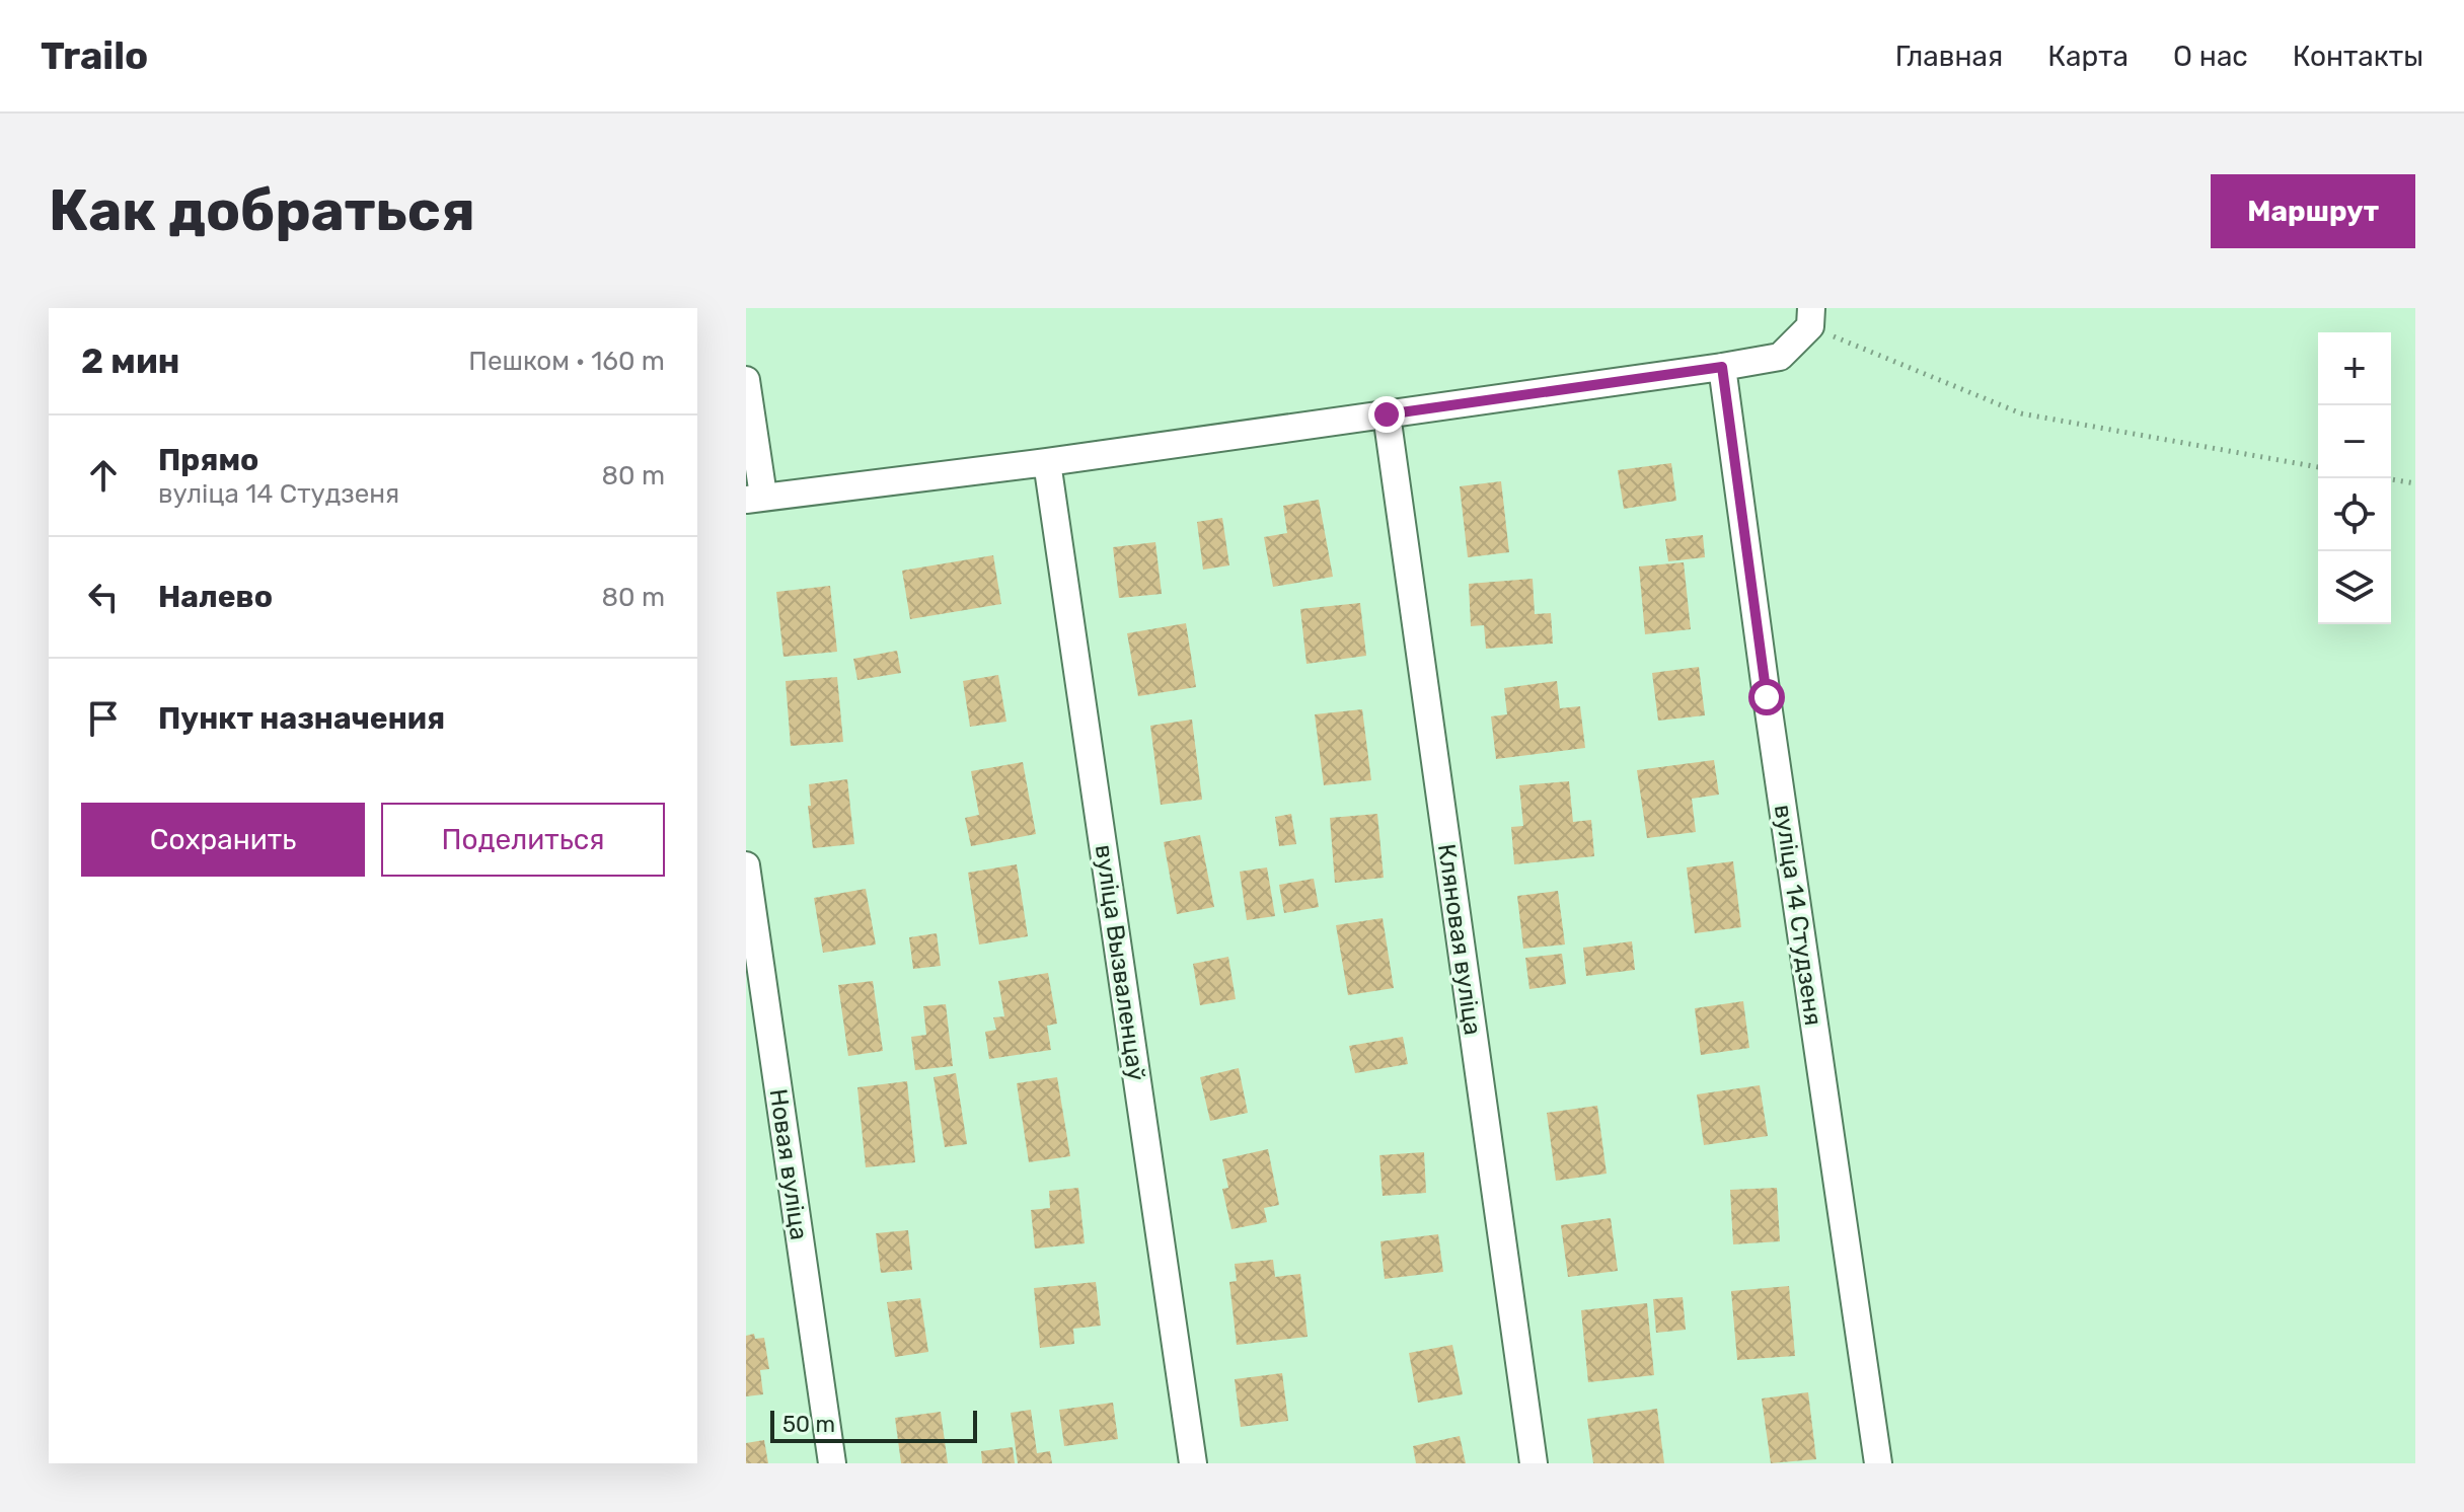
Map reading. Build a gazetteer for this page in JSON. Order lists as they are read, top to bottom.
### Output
{
  "streets": {
    "street": [
      "вуліца 14 Студзеня",
      "Кляновая вуліца",
      "вуліца Вызваленцаў",
      "Новая вуліца"
    ]
  },
  "scale_bar": "50 m",
  "page": {
    "header": "Trailo",
    "nav": [
      "Главная",
      "Карта",
      "О нас",
      "Контакты"
    ],
    "buttons": [
      "Маршрут",
      ["Сохранить", "Поделиться"]
    ],
    "title": "Как добраться",
    "heading": ["2 мин", "Пешком · 160 m"],
    "map_buttons": ["+", "−"],
    "list": [
      ["Прямо", "вуліца 14 Студзеня", "80 m"],
      ["Налево", "80 m"],
      "Пункт назначения"
    ],
    "scale": "50 m"
  }
}
